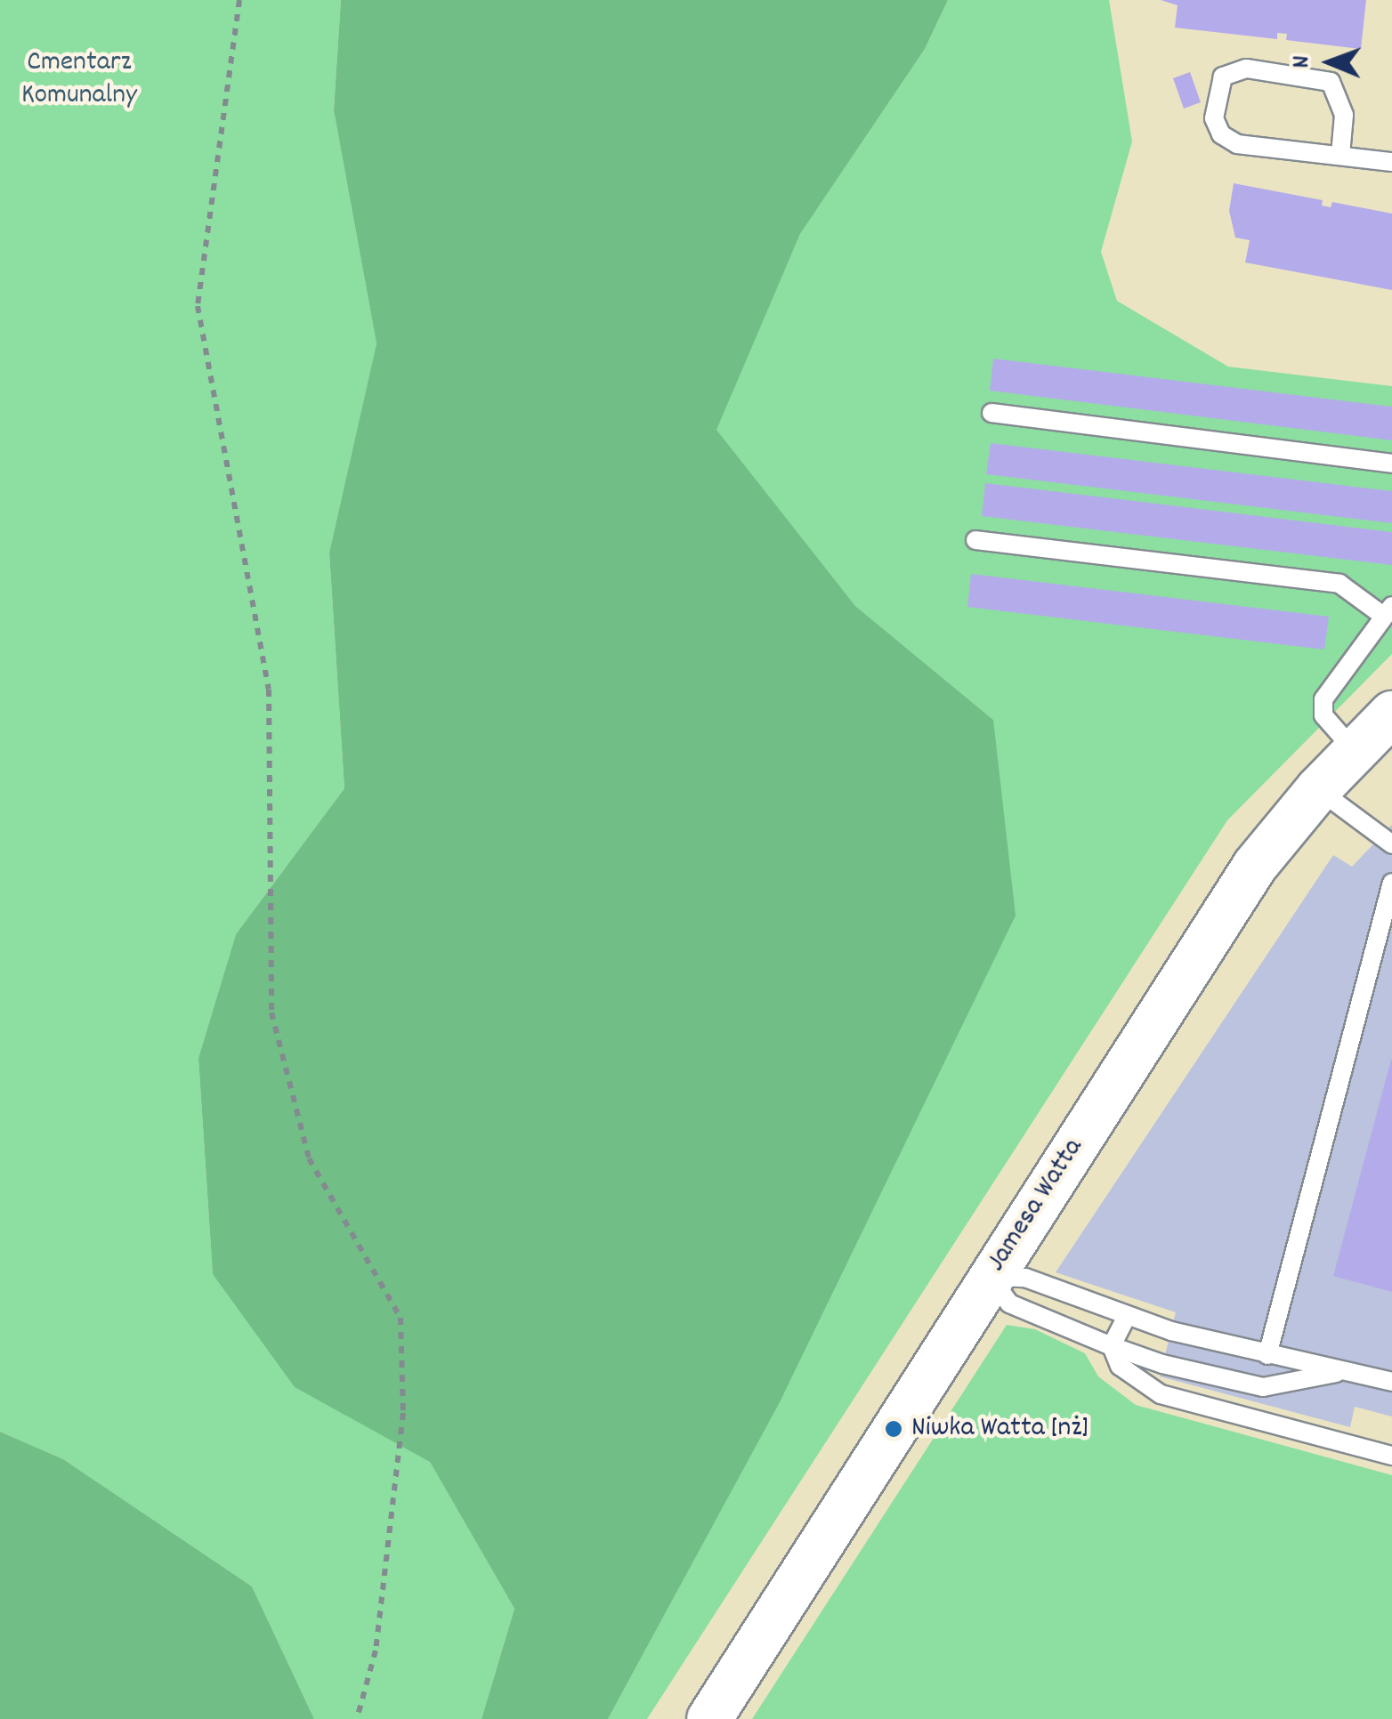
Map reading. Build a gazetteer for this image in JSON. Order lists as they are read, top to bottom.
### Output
{
  "streets": {
    "street": ["Jamesa Watta"]
  },
  "parks": ["Cmentarz Komunalny"],
  "places": ["Niwka Watta [nż]"],
  "north": "left"
}
